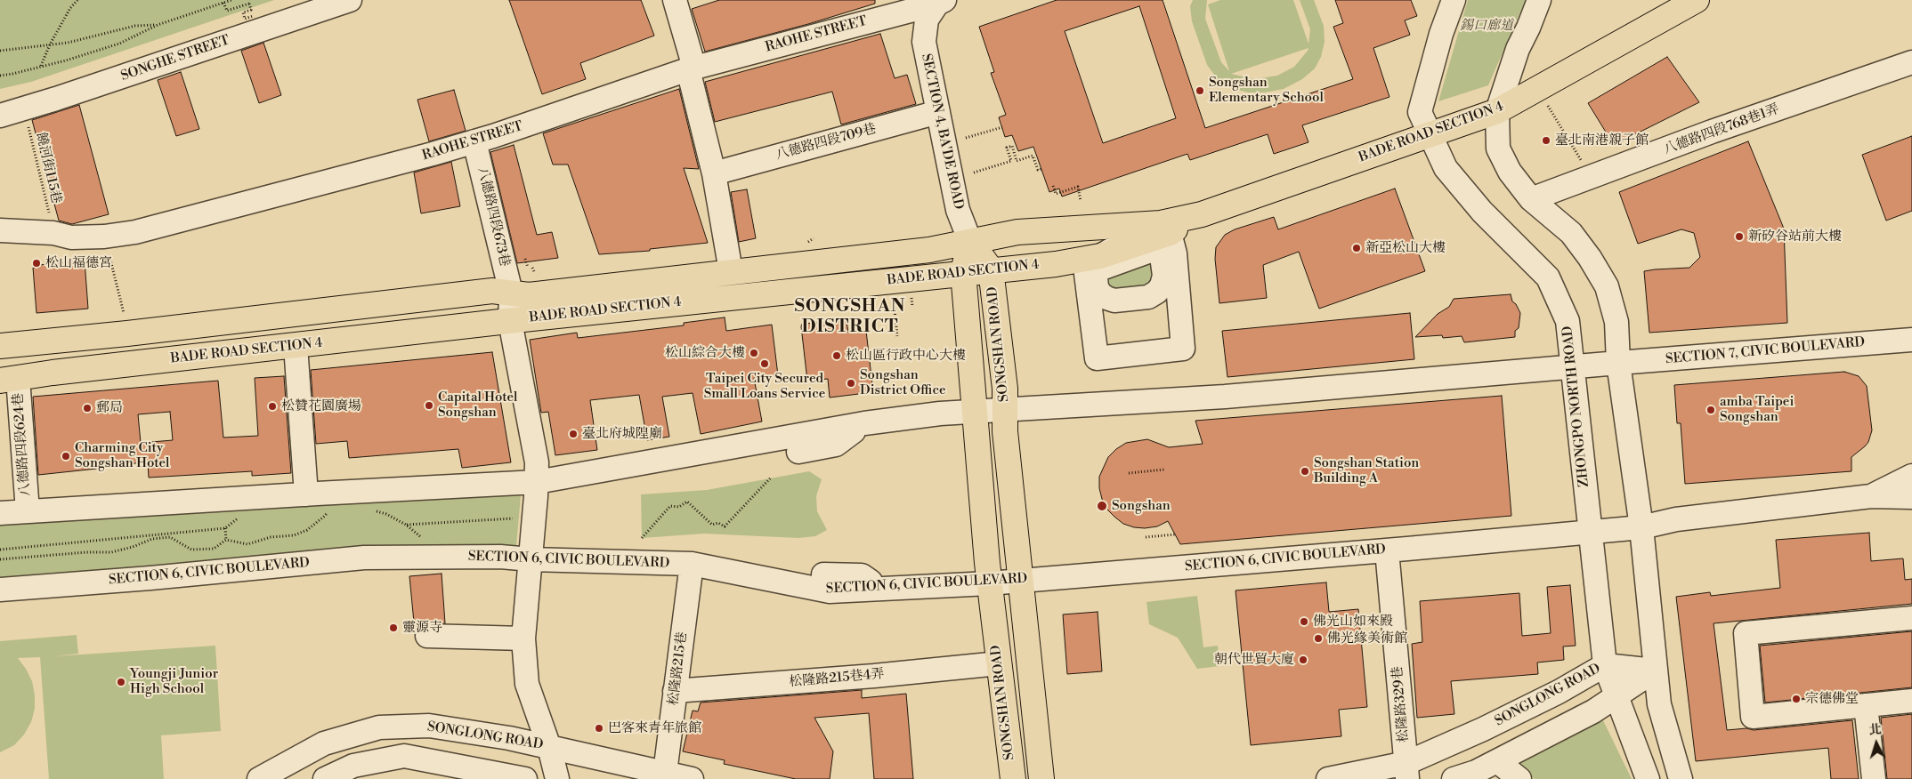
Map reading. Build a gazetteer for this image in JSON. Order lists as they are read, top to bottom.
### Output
{
  "streets": {
    "main road": ["BADE ROAD SECTION 4", "SONGSHAN ROAD"],
    "street": [
      "RAOHE STREET",
      "SONGHE STREET",
      "八德路四段768巷1弄",
      "SECTION 4, BA'DE ROAD",
      "八德路四段709巷",
      "八德路四段673巷",
      "SECTION 7, CIVIC BOULEVARD",
      "ZHONGPO NORTH ROAD",
      "八德路四段624巷",
      "SECTION 6, CIVIC BOULEVARD",
      "松隆路215巷",
      "松隆路215巷4弄",
      "SONGLONG ROAD",
      "松隆路329巷"
    ],
    "path": ["饒河街115巷"]
  },
  "crossings": [
    ["RAOHE STREET", "SECTION 4, BA'DE ROAD"],
    ["RAOHE STREET", "饒河街115巷"],
    ["RAOHE STREET", "八德路四段673巷"],
    ["SONGHE STREET", "饒河街115巷"],
    ["SECTION 4, BA'DE ROAD", "BADE ROAD SECTION 4"],
    ["SECTION 4, BA'DE ROAD", "八德路四段709巷"],
    ["SECTION 4, BA'DE ROAD", "SONGSHAN ROAD"],
    ["BADE ROAD SECTION 4", "八德路四段673巷"],
    ["BADE ROAD SECTION 4", "SONGSHAN ROAD"],
    ["BADE ROAD SECTION 4", "ZHONGPO NORTH ROAD"],
    ["BADE ROAD SECTION 4", "八德路四段624巷"],
    ["八德路四段673巷", "SECTION 6, CIVIC BOULEVARD"],
    ["八德路四段673巷", "SONGLONG ROAD"],
    ["SONGSHAN ROAD", "SECTION 6, CIVIC BOULEVARD"],
    ["SONGSHAN ROAD", "松隆路215巷4弄"],
    ["ZHONGPO NORTH ROAD", "SECTION 6, CIVIC BOULEVARD"],
    ["ZHONGPO NORTH ROAD", "SONGLONG ROAD"],
    ["SECTION 6, CIVIC BOULEVARD", "松隆路215巷"],
    ["SECTION 6, CIVIC BOULEVARD", "松隆路329巷"],
    ["松隆路215巷", "松隆路215巷4弄"],
    ["松隆路215巷", "SONGLONG ROAD"],
    ["SONGLONG ROAD", "松隆路329巷"]
  ],
  "districts": ["SONGSHAN DISTRICT"],
  "parks": ["錫口廊道"],
  "places": [
    "Songshan Elementary School",
    "臺北南港親子館",
    "新矽谷站前大樓",
    "新亞松山大樓",
    "松山福德宮",
    "松山綜合大樓",
    "松山區行政中心大樓",
    "Taipei City Secured Small Loans Service",
    "Songshan District Office",
    "Capital Hotel Songshan",
    "松贊花園廣場",
    "郵局",
    "amba Taipei Songshan",
    "臺北府城隍廟",
    "Charming City Songshan Hotel",
    "Songshan Station Building A",
    "Songshan",
    "佛光山如來殿",
    "靈源寺",
    "佛光緣美術館",
    "朝代世貿大廈",
    "Youngji Junior High School",
    "宗德佛堂",
    "巴客來青年旅館"
  ],
  "north": "top"
}
